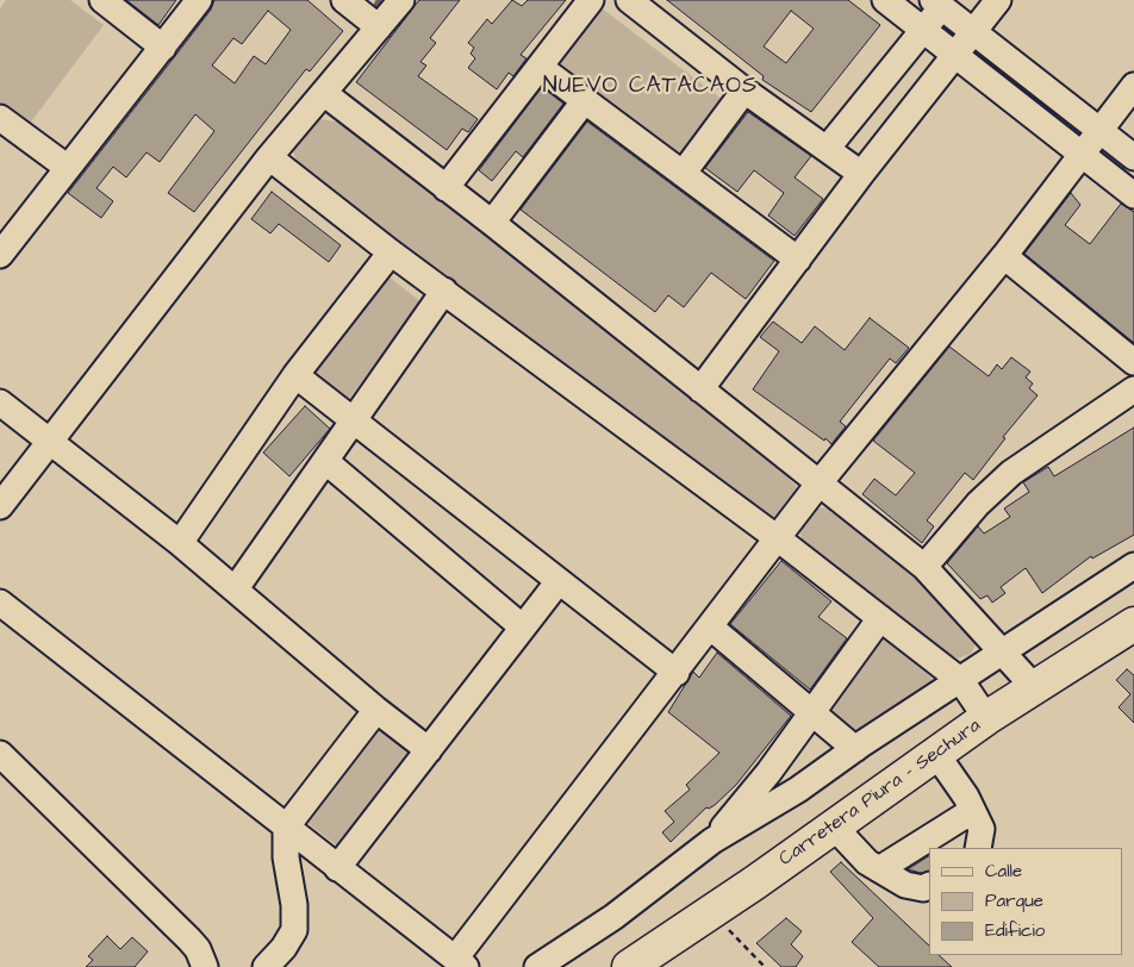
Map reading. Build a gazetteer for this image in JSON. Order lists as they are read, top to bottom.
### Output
{
  "streets": {
    "main road": ["Carretera Piura - Sechura"]
  },
  "districts": ["NUEVO CATACAOS"],
  "legend": ["Calle", "Parque", "Edificio"]
}
